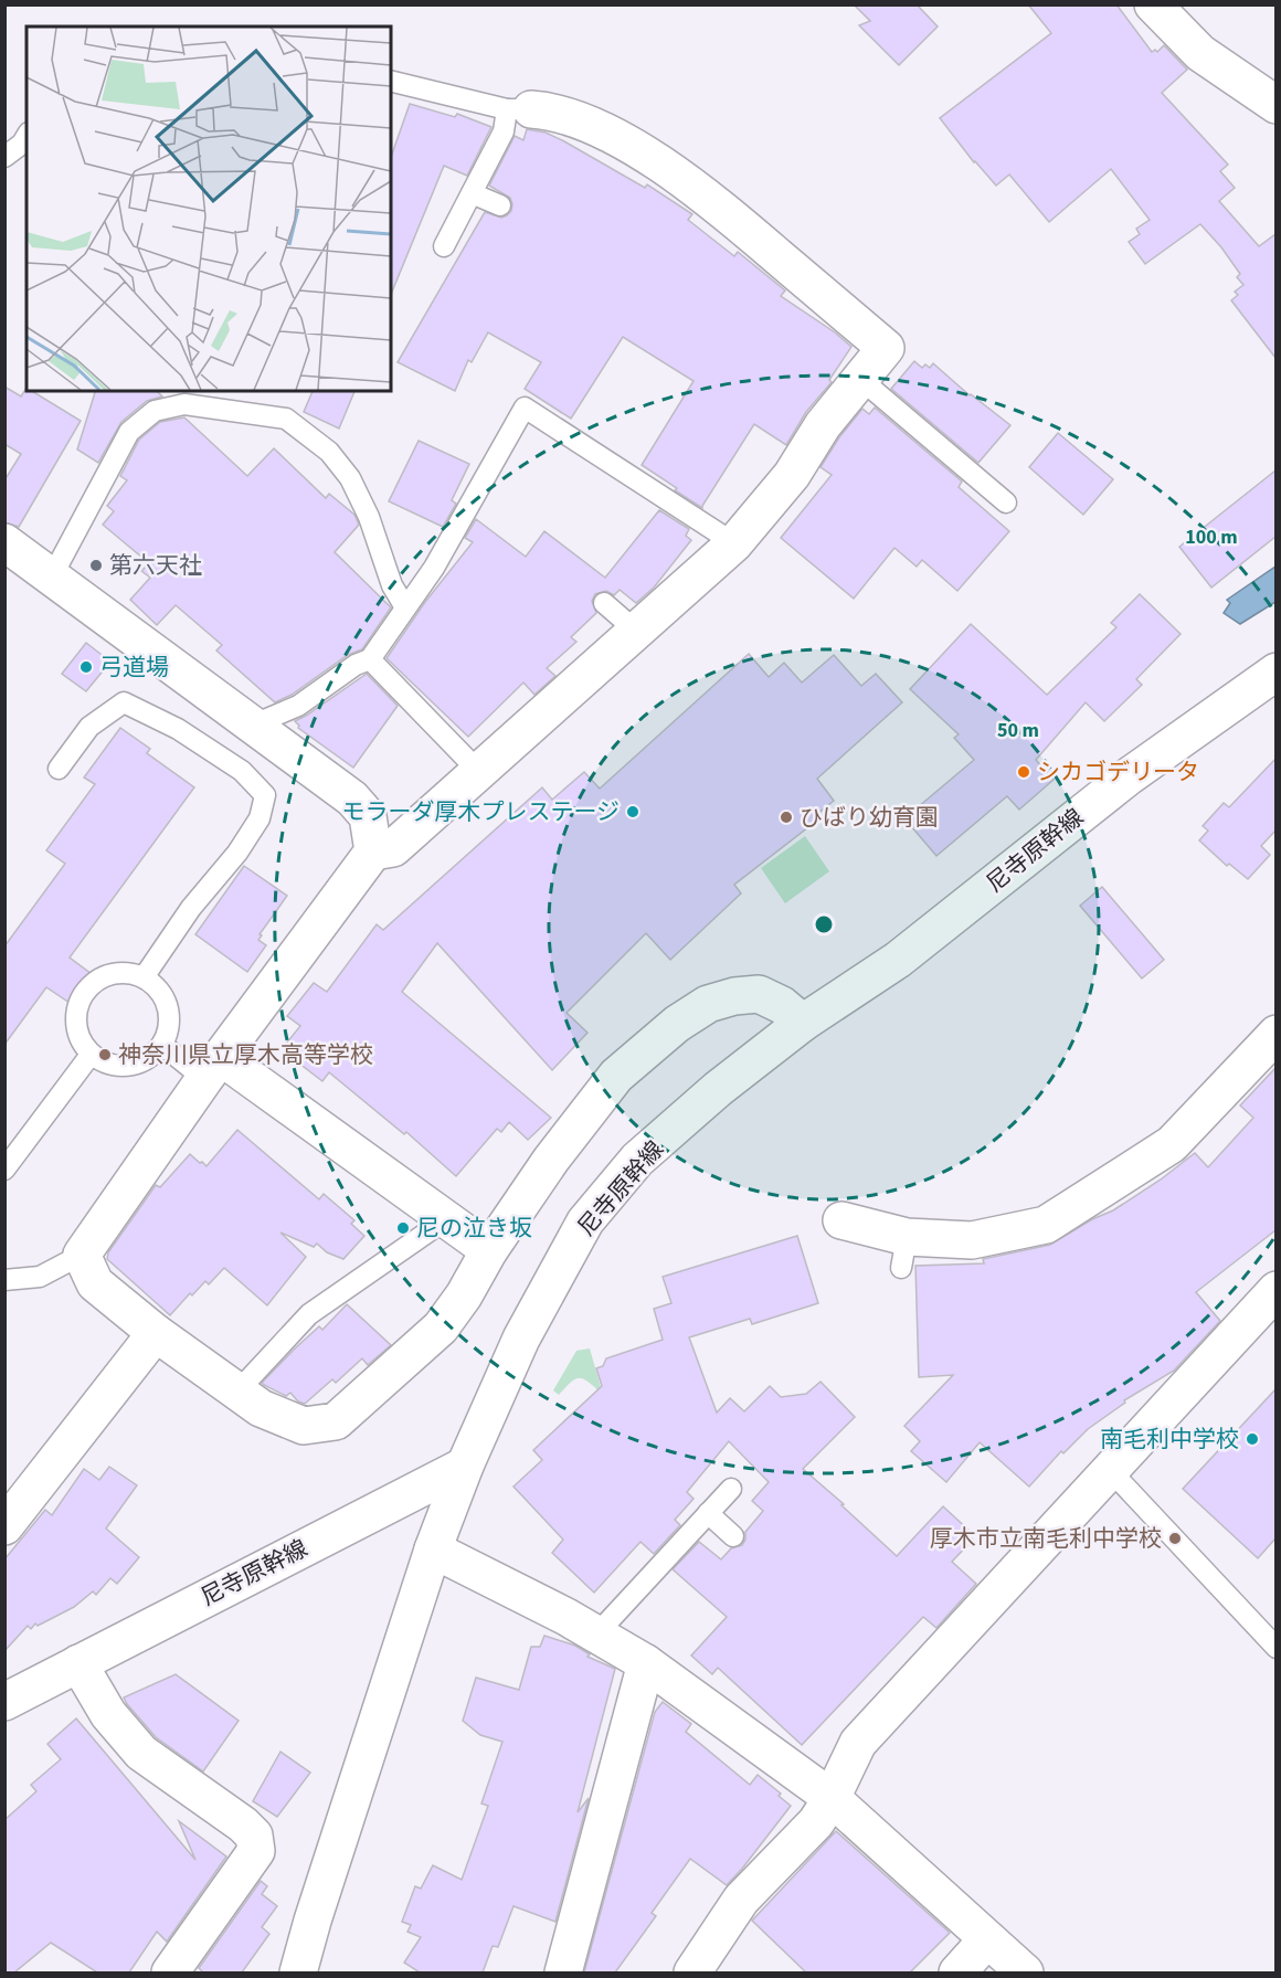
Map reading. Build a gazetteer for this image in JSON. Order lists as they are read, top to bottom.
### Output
{
  "streets": {
    "street": ["尼寺原幹線"]
  },
  "places": [
    "第六天社",
    "弓道場",
    "シカゴデリータ",
    "モラーダ厚木プレステージ",
    "ひばり幼育園",
    "神奈川県立厚木高等学校",
    "尼の泣き坂",
    "南毛利中学校",
    "厚木市立南毛利中学校"
  ],
  "rings": ["100 m", "50 m"]
}
